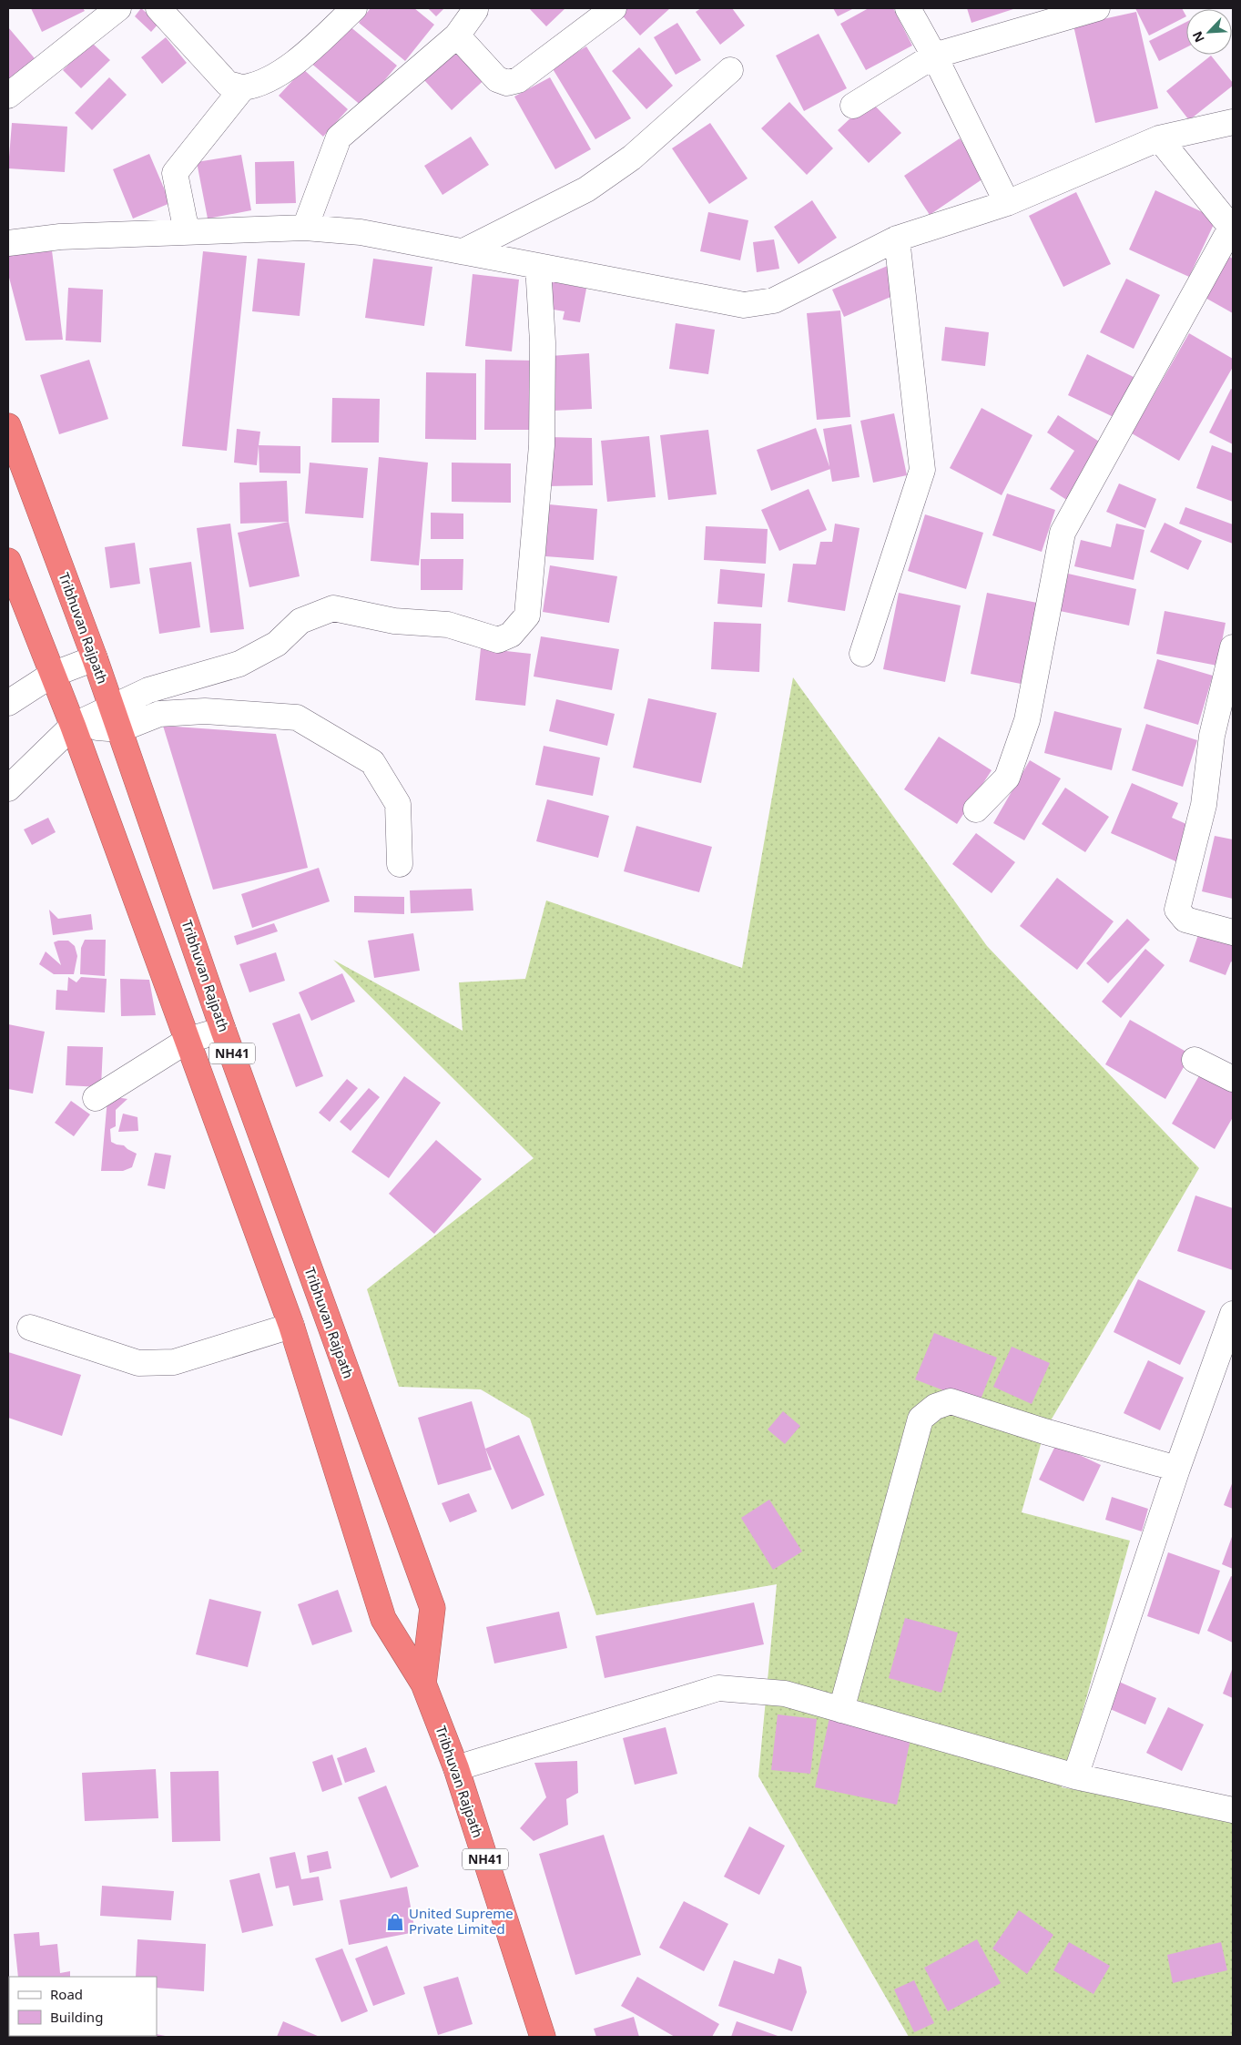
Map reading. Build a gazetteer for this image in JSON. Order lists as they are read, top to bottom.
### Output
{
  "streets": {
    "highway": ["Tribhuvan Rajpath", "NH41"]
  },
  "places": {
    "shop": ["United Supreme Private Limited"]
  },
  "legend": ["Road", "Building"],
  "north": "bottom left"
}
